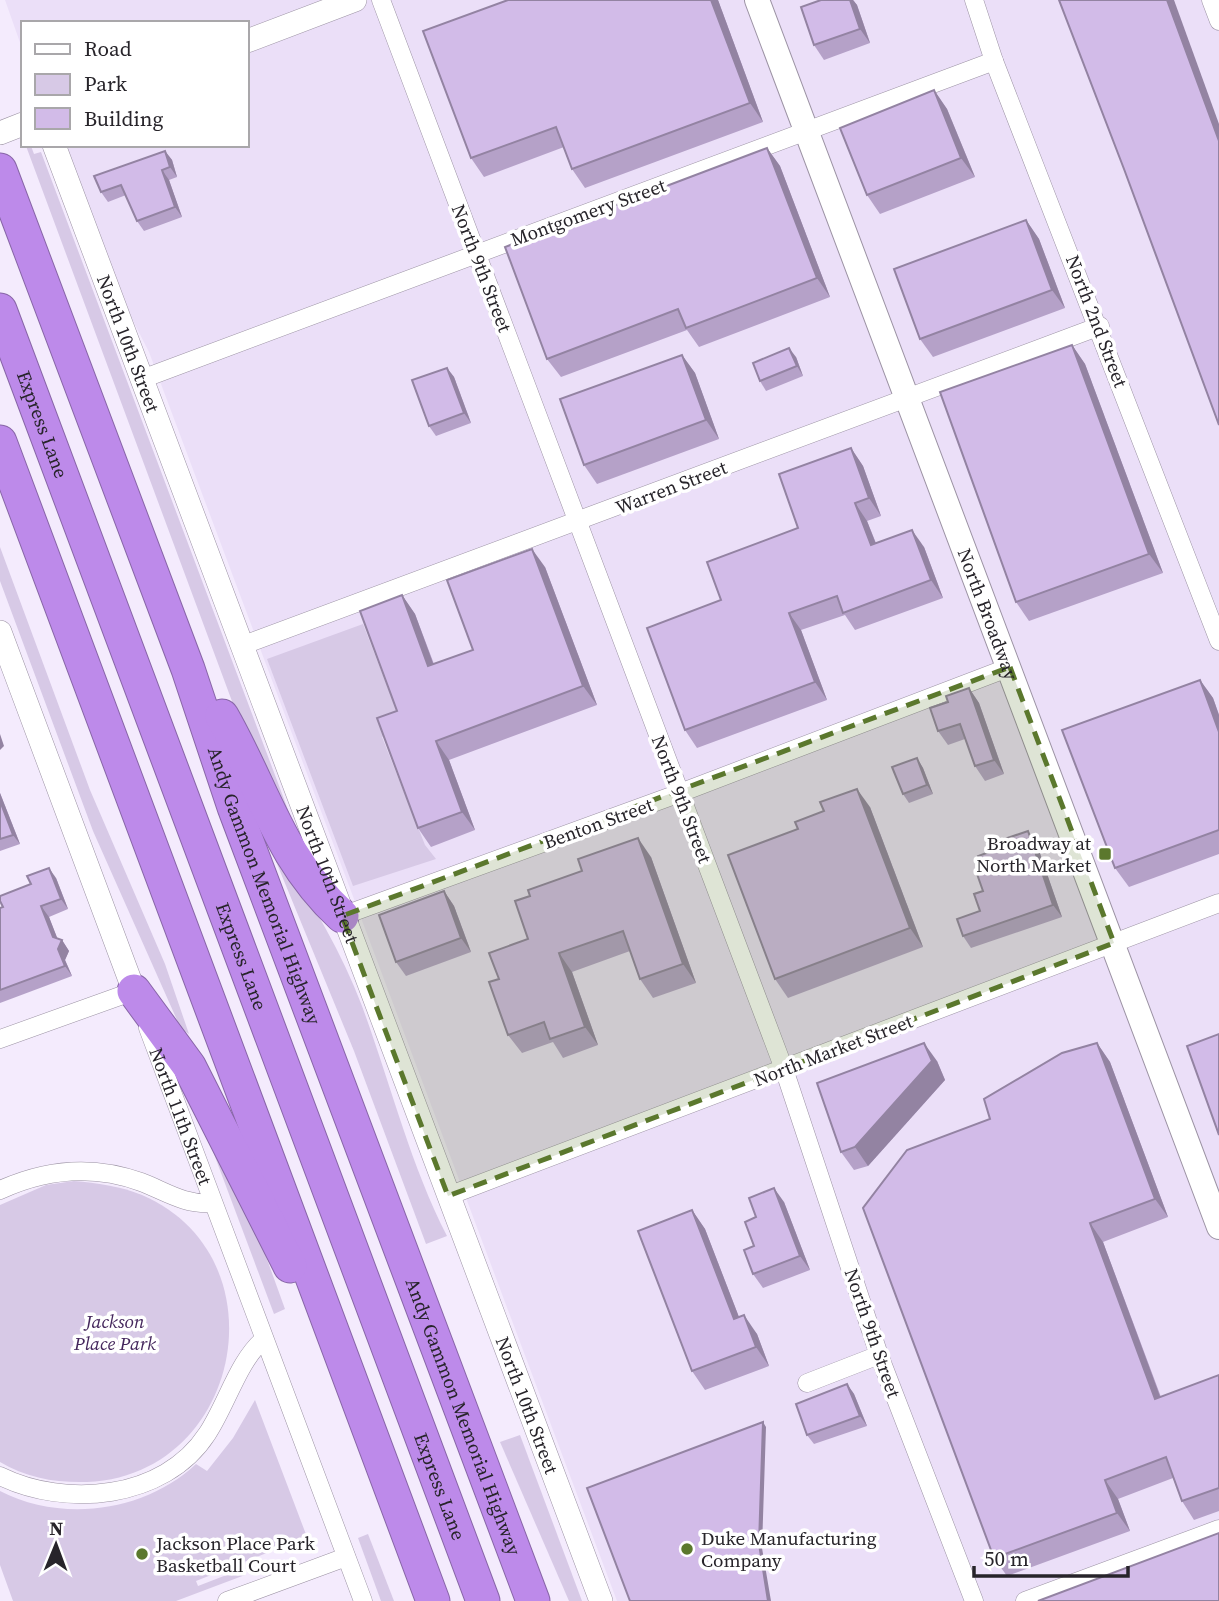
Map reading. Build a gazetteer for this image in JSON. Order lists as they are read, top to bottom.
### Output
{
  "streets": {
    "highway": ["Express Lane", "Andy Gammon Memorial Highway"],
    "main road": ["North Broadway"],
    "street": [
      "Montgomery Street",
      "North 9th Street",
      "North 2nd Street",
      "North 10th Street",
      "Warren Street",
      "Benton Street",
      "North Market Street",
      "North 11th Street"
    ]
  },
  "crossings": [
    ["Montgomery Street", "North 9th Street"],
    ["Montgomery Street", "North 2nd Street"],
    ["Montgomery Street", "North 10th Street"],
    ["Montgomery Street", "North Broadway"],
    ["North 9th Street", "Warren Street"],
    ["North 9th Street", "Benton Street"],
    ["North 9th Street", "North Market Street"],
    ["North 2nd Street", "Warren Street"],
    ["North 10th Street", "Warren Street"],
    ["North 10th Street", "Benton Street"],
    ["North 10th Street", "North Market Street"],
    ["Warren Street", "North Broadway"],
    ["North Broadway", "Benton Street"],
    ["North Broadway", "North Market Street"]
  ],
  "parks": ["Jackson Place Park"],
  "places": {
    "transit": ["Broadway at North Market"],
    "other": ["Duke Manufacturing Company", "Jackson Place Park Basketball Court"]
  },
  "legend": ["Road", "Park", "Building"],
  "scale_bar": "50 m",
  "north": "top"
}
